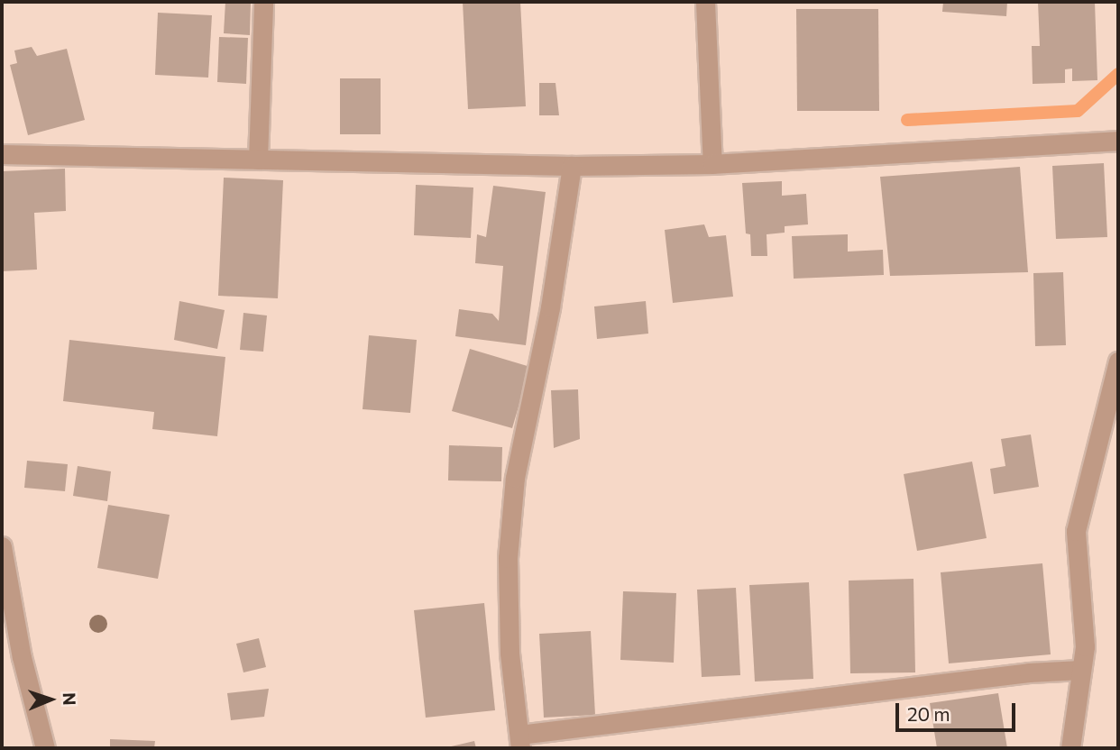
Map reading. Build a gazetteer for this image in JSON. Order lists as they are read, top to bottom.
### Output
{
  "scale_bar": "20 m",
  "north": "right"
}
